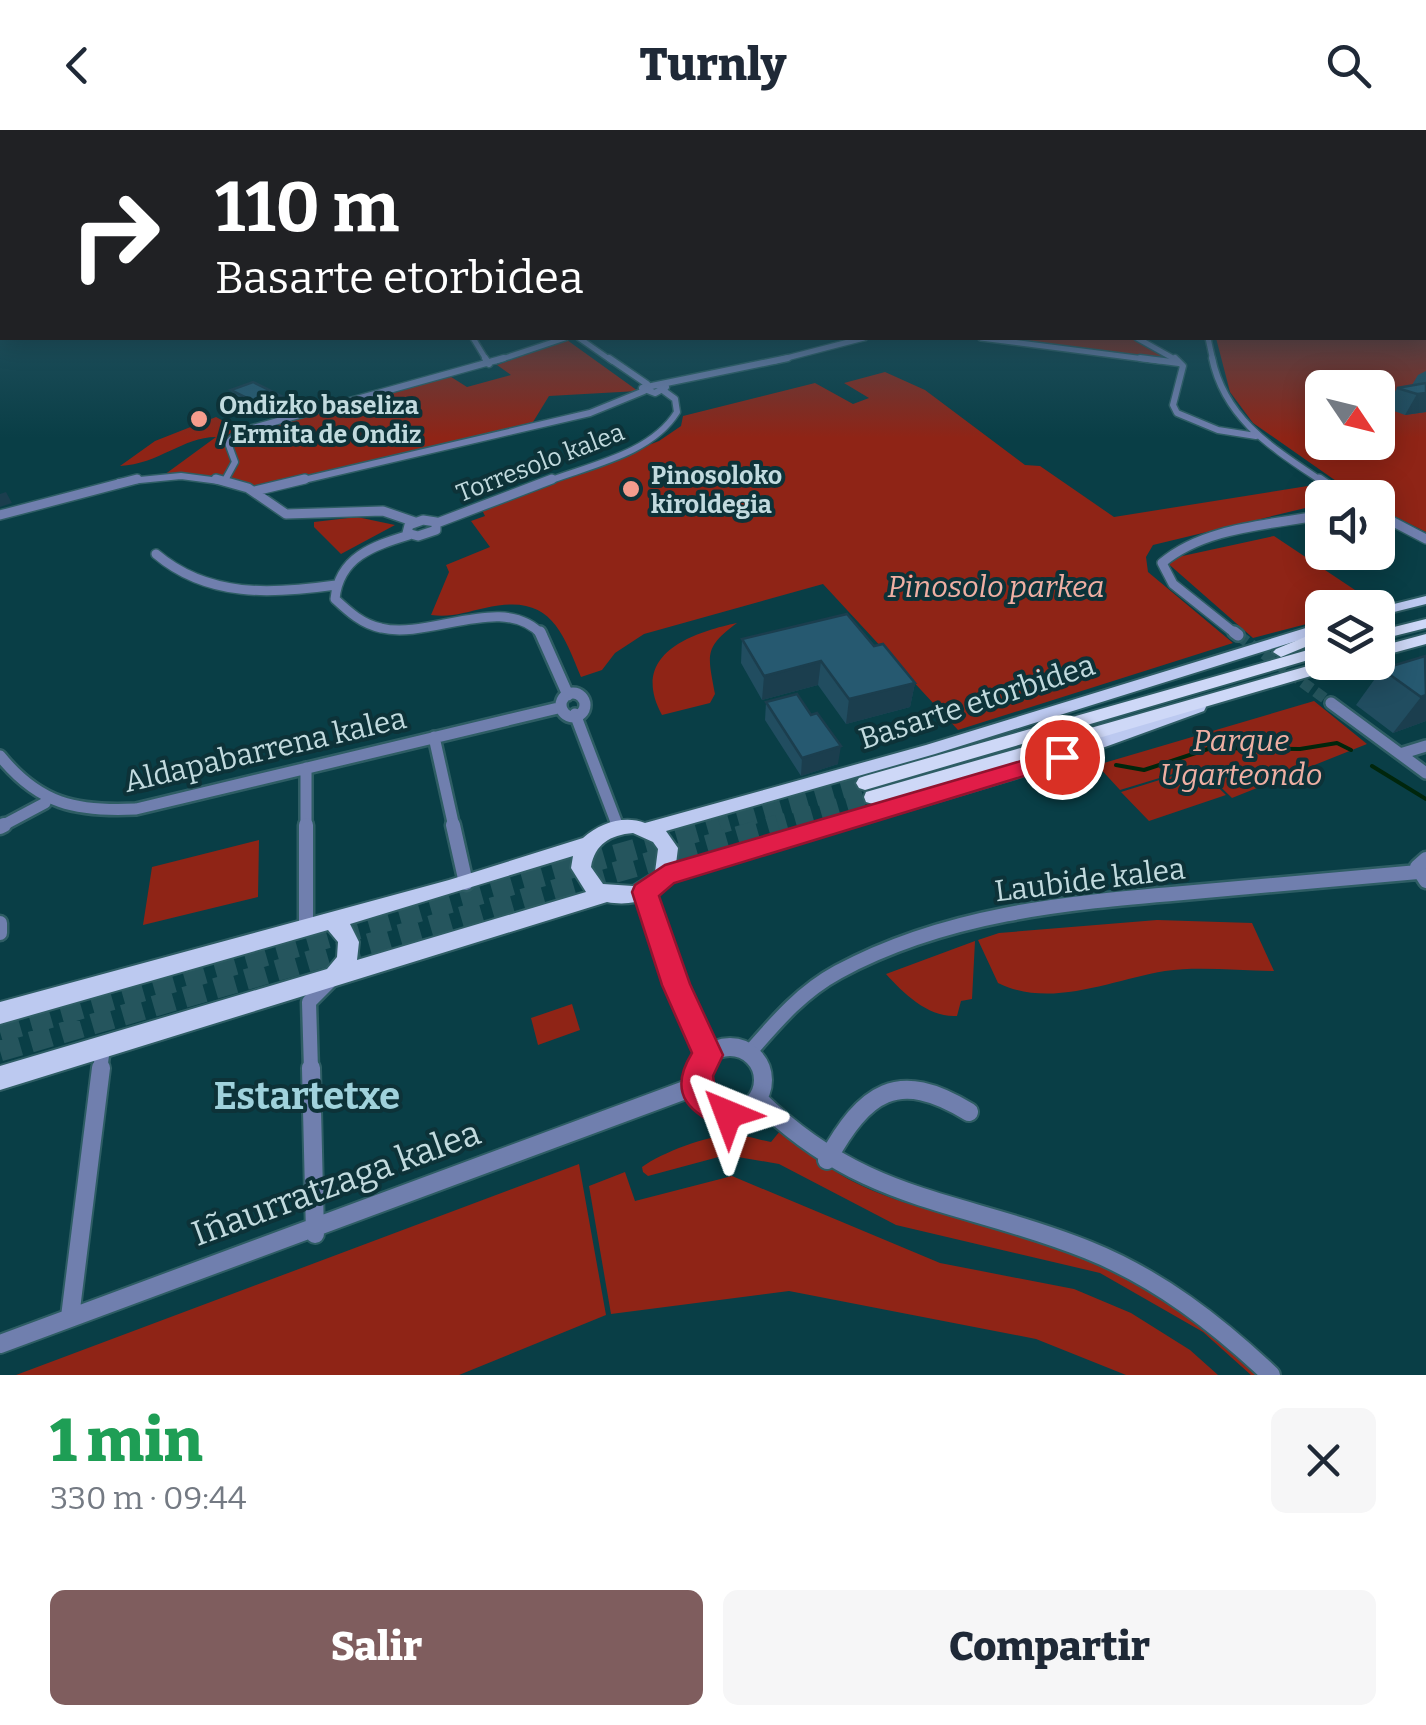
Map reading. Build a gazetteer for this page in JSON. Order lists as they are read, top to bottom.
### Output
{
  "streets": {
    "main road": ["Basarte etorbidea"],
    "street": [
      "Torresolo kalea",
      "Aldapabarrena kalea",
      "Laubide kalea",
      "Iñaurratzaga kalea"
    ]
  },
  "crossings": [
    ["Laubide kalea", "Iñaurratzaga kalea"]
  ],
  "districts": ["Estartetxe"],
  "parks": ["Pinosolo parkea", "Parque Ugarteondo"],
  "places": ["Ondizko baseliza / Ermita de Ondiz", "Pinosoloko kiroldegia"],
  "north": "bottom right",
  "page": {
    "header": "Turnly",
    "turn": ["110 m", "Basarte etorbidea"],
    "heading": ["1 min", "330 m · 09:44"],
    "buttons": ["Salir", "Compartir"]
  }
}
